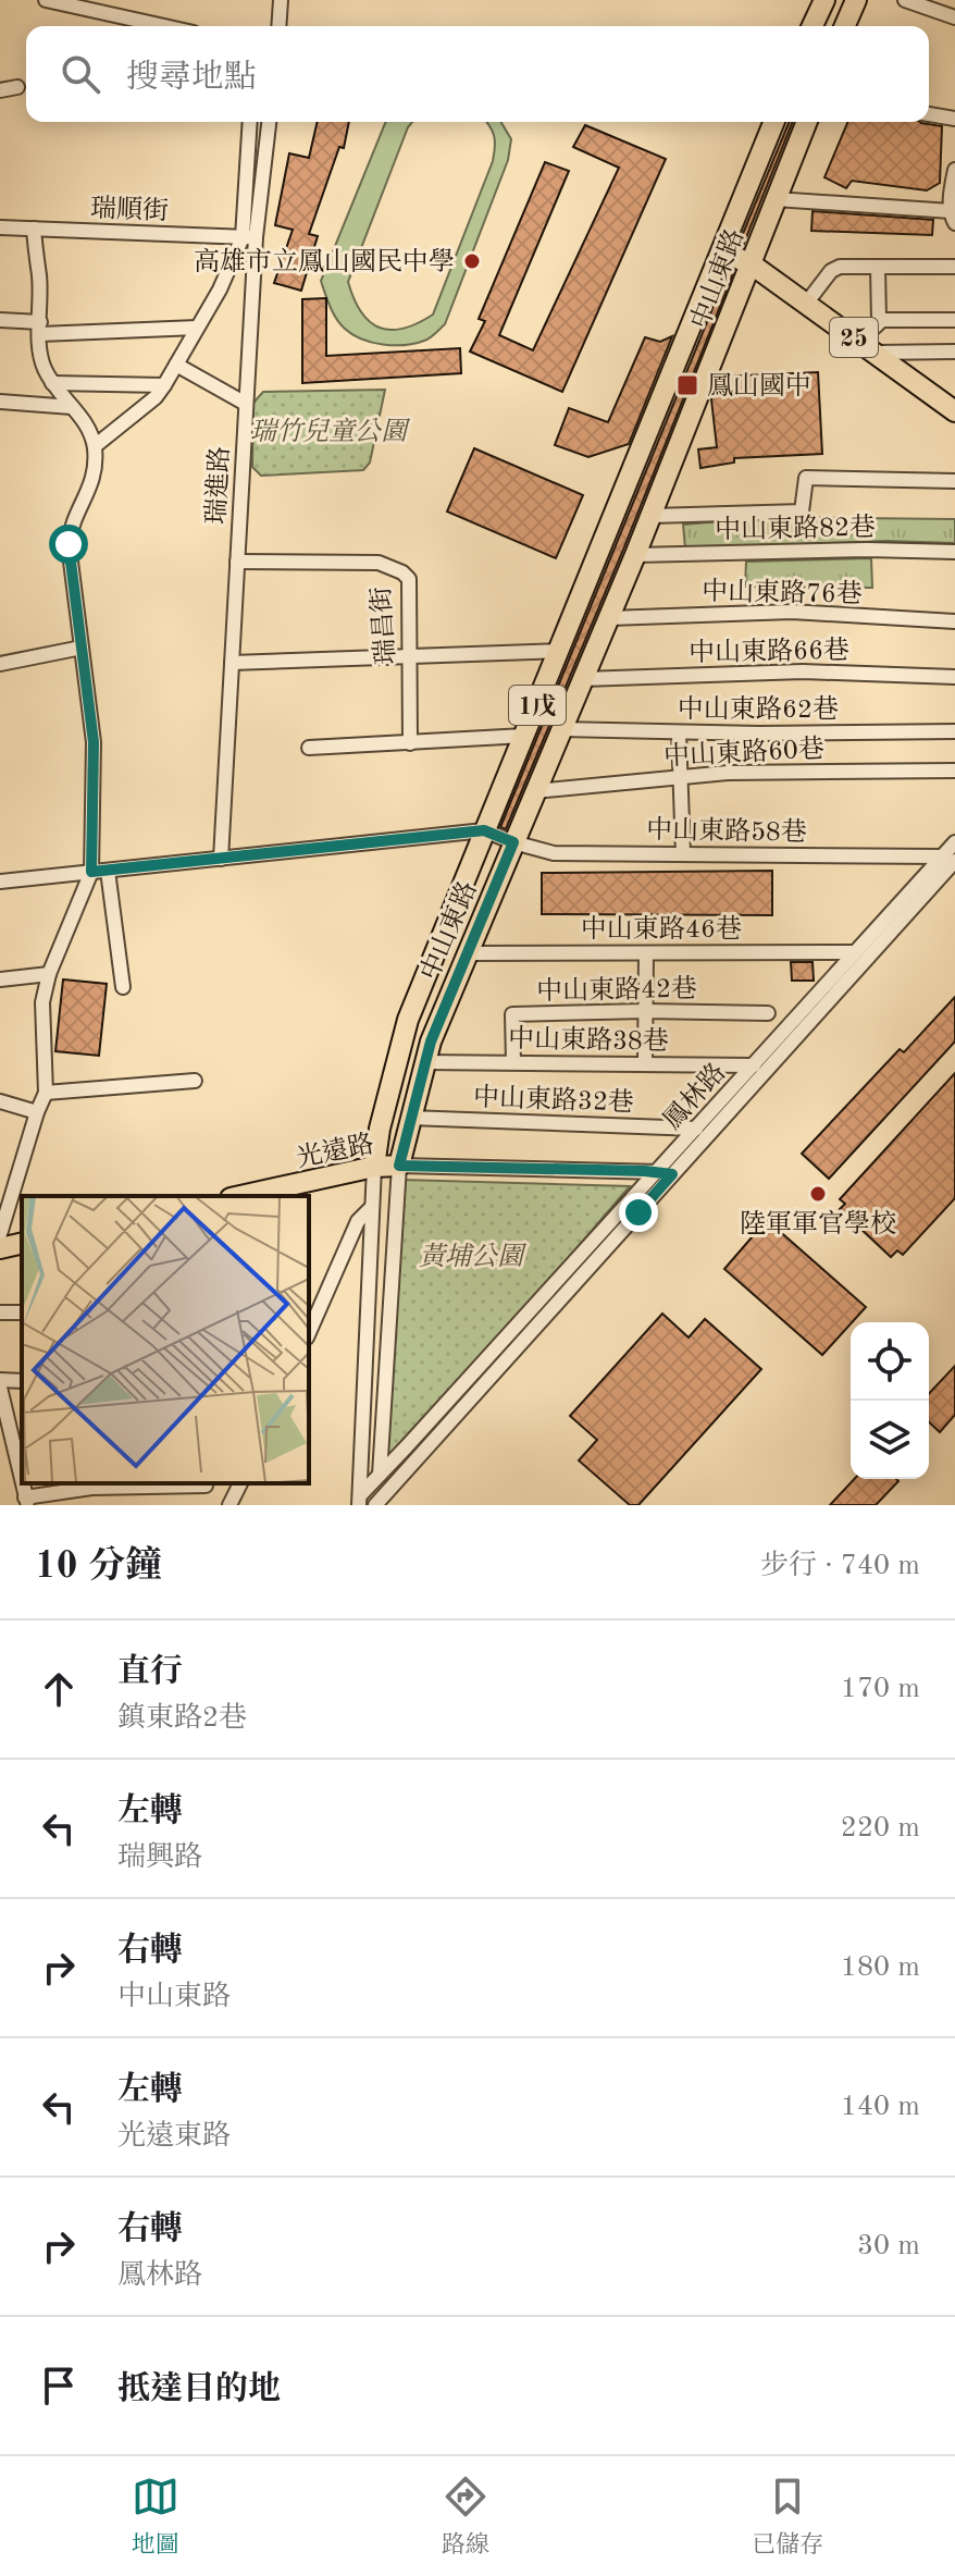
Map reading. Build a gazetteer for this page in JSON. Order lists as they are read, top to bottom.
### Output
{
  "streets": {
    "main road": [
      "中山東路",
      "25",
      "1戊",
      "光遠路"
    ],
    "street": [
      "瑞順街",
      "瑞進路",
      "中山東路82巷",
      "中山東路76巷",
      "瑞昌街",
      "中山東路66巷",
      "中山東路62巷",
      "中山東路60巷",
      "中山東路58巷",
      "中山東路46巷",
      "中山東路42巷",
      "中山東路38巷",
      "鳳林路",
      "中山東路32巷"
    ]
  },
  "crossings": [
    ["瑞順街", "瑞進路"],
    ["中山東路", "25"],
    ["中山東路", "中山東路82巷"],
    ["中山東路", "中山東路76巷"],
    ["中山東路", "中山東路66巷"],
    ["中山東路", "中山東路62巷"],
    ["中山東路", "中山東路60巷"],
    ["中山東路", "中山東路58巷"],
    ["中山東路", "中山東路46巷"],
    ["中山東路", "中山東路38巷"],
    ["中山東路", "鳳林路"],
    ["中山東路", "中山東路32巷"],
    ["中山東路", "光遠路"],
    ["瑞進路", "瑞昌街"],
    ["中山東路58巷", "鳳林路"],
    ["中山東路46巷", "鳳林路"],
    ["中山東路42巷", "中山東路38巷"],
    ["中山東路38巷", "鳳林路"],
    ["鳳林路", "中山東路32巷"]
  ],
  "parks": ["瑞竹兒童公園", "黃埔公園"],
  "places": {
    "other": ["高雄市立鳳山國民中學", "陸軍軍官學校"],
    "transit": ["鳳山國中"]
  },
  "page": {
    "search": "搜尋地點",
    "heading": ["10 分鐘", "步行 · 740 m"],
    "list": [
      ["直行", "鎮東路2巷", "170 m"],
      ["左轉", "瑞興路", "220 m"],
      ["右轉", "中山東路", "180 m"],
      ["左轉", "光遠東路", "140 m"],
      ["右轉", "鳳林路", "30 m"],
      "抵達目的地"
    ],
    "nav": ["地圖", "路線", "已儲存"]
  }
}
